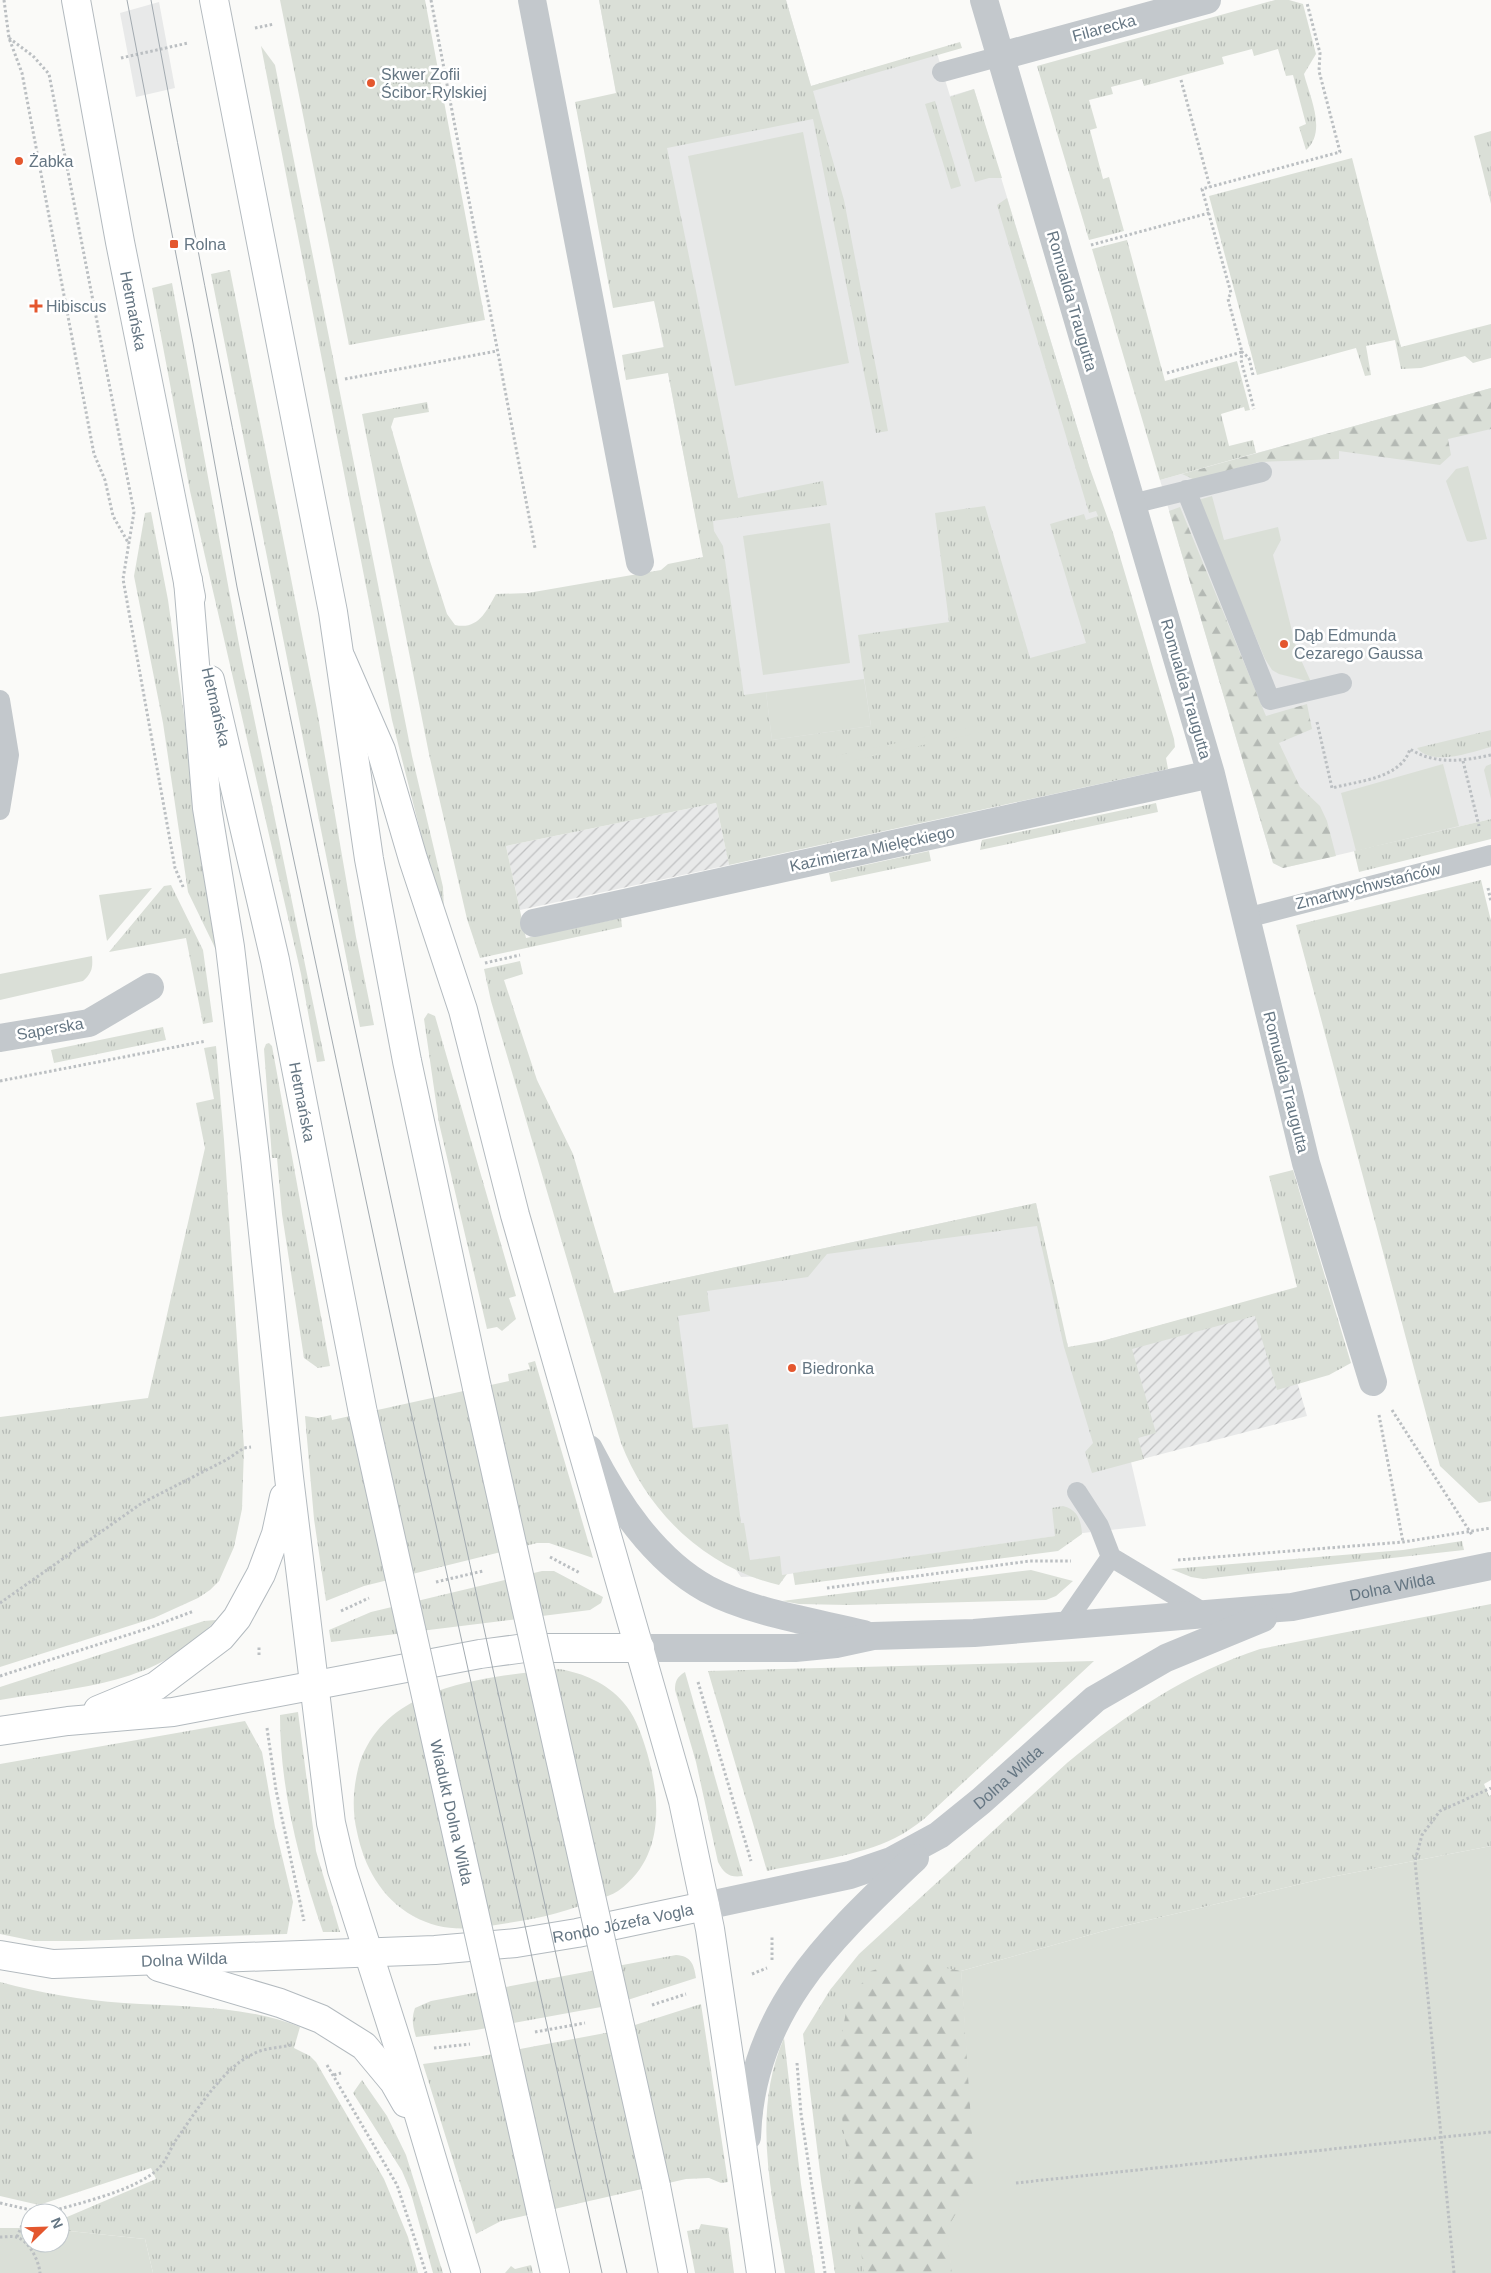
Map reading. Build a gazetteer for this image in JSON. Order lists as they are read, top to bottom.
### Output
{
  "streets": {
    "main road": [
      "Hetmańska",
      "Dolna Wilda",
      "Wiadukt Dolna Wilda",
      "Rondo Józefa Vogla"
    ],
    "street": [
      "Filarecka",
      "Romualda Traugutta",
      "Kazimierza Mielęckiego",
      "Saperska"
    ],
    "lane": ["Zmartwychwstańców"]
  },
  "crossings": [
    ["Filarecka", "Romualda Traugutta"],
    ["Romualda Traugutta", "Kazimierza Mielęckiego"],
    ["Romualda Traugutta", "Zmartwychwstańców"],
    ["Hetmańska", "Wiadukt Dolna Wilda"],
    ["Dolna Wilda", "Rondo Józefa Vogla"]
  ],
  "places": {
    "other": [
      "Skwer Zofii Ścibor-Rylskiej",
      "Żabka",
      "Dąb Edmunda Cezarego Gaussa",
      "Biedronka"
    ],
    "transit": ["Rolna"],
    "health": ["Hibiscus"]
  },
  "north": "top right"
}
